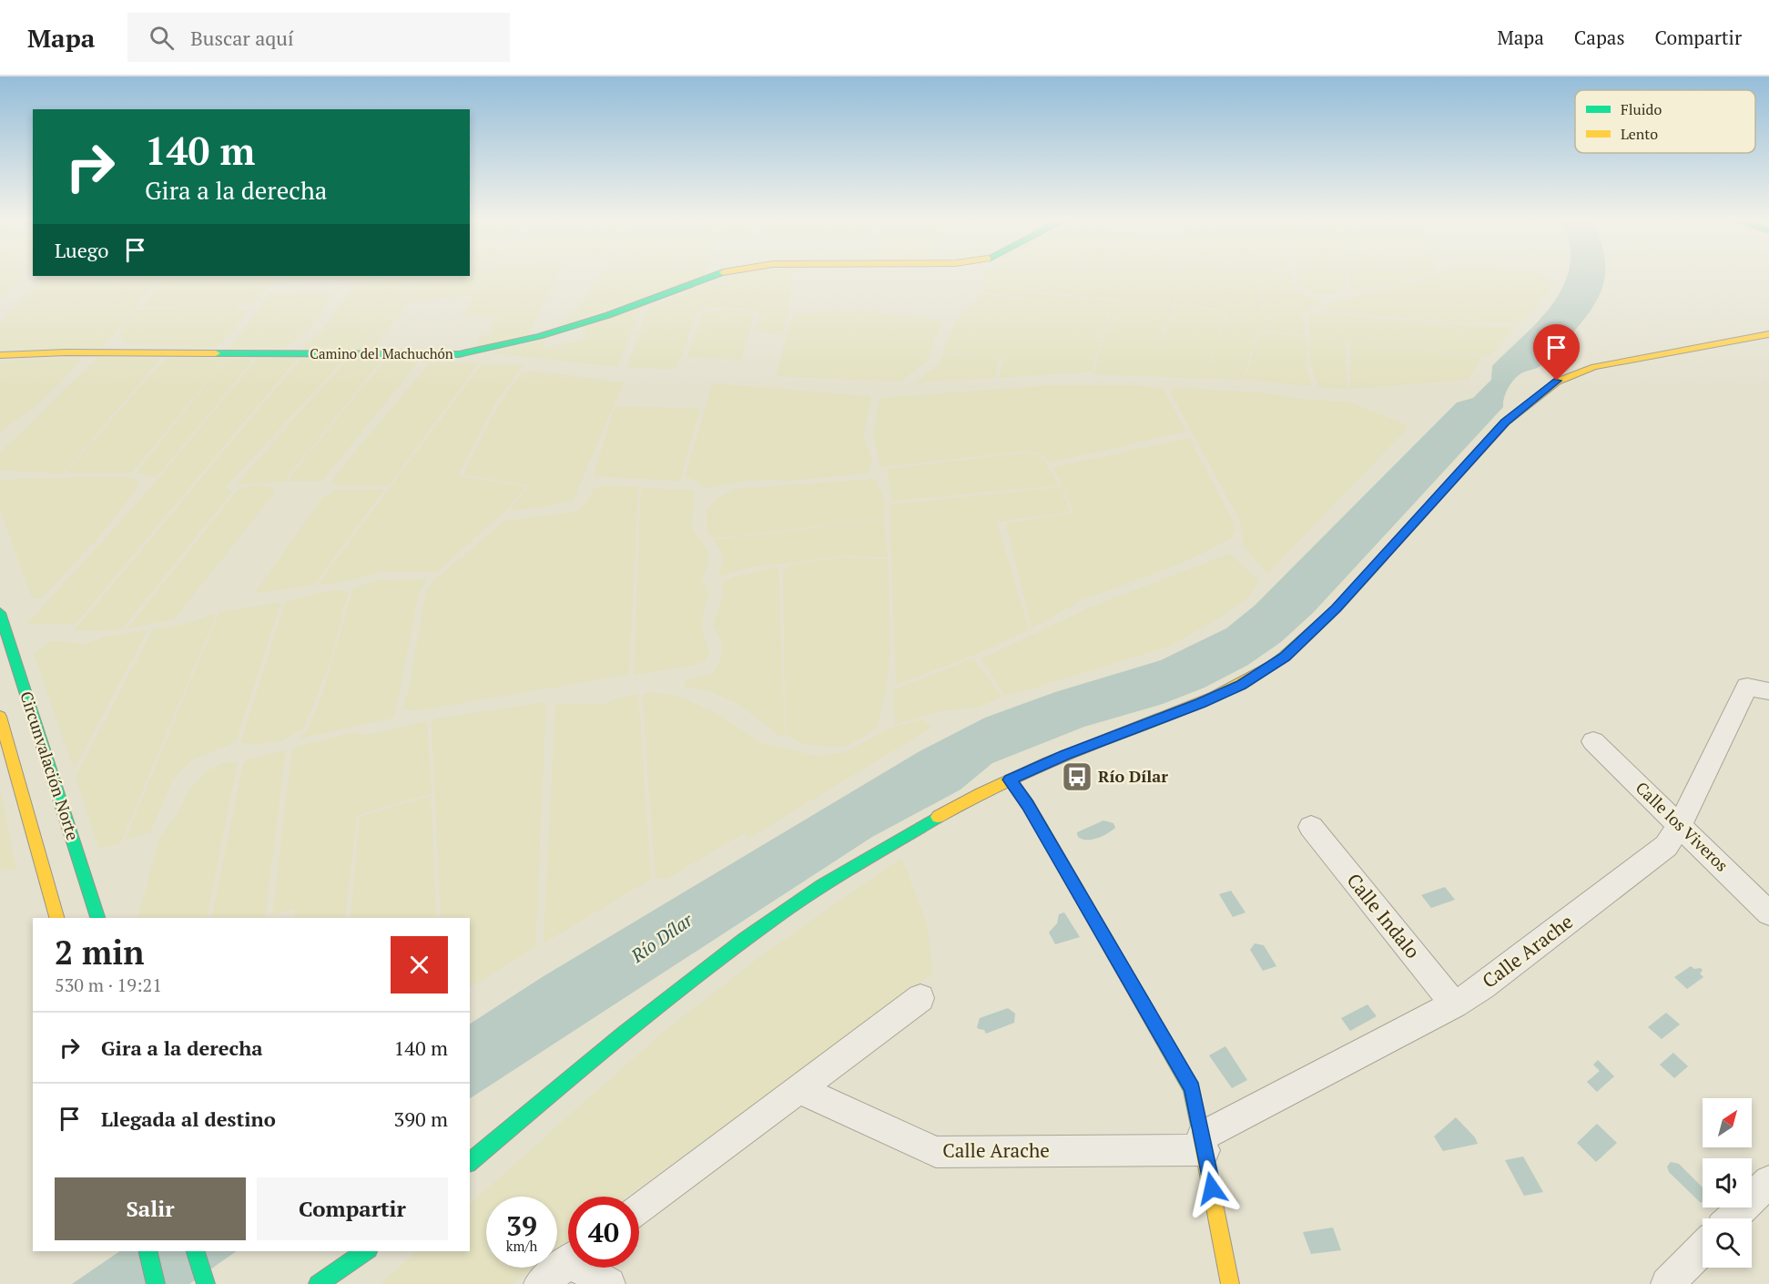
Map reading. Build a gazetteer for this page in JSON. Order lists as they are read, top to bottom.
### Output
{
  "streets": {
    "street": [
      "Camino del Machuchón",
      "Circunvalación Norte",
      "Calle los Viveros",
      "Calle Indalo",
      "Calle Arache"
    ]
  },
  "crossings": [
    ["Calle los Viveros", "Calle Arache"],
    ["Calle Indalo", "Calle Arache"]
  ],
  "water": ["Río Dílar"],
  "places": {
    "bus stop": ["Río Dílar"]
  },
  "legend": ["Fluido", "Lento"],
  "north": "top right",
  "page": {
    "header": "Mapa",
    "search": "Buscar aquí",
    "nav": ["Mapa", "Capas", "Compartir"],
    "turn": ["140 m", "Gira a la derecha"],
    "then": "Luego",
    "heading": ["2 min", "530 m · 19:21"],
    "list": [
      {
        "name": "Gira a la derecha",
        "value": "140 m"
      },
      {
        "name": "Llegada al destino",
        "value": "390 m"
      }
    ],
    "buttons": ["Salir", "Compartir"],
    "speed": "39 km/h",
    "limit": "40"
  }
}
